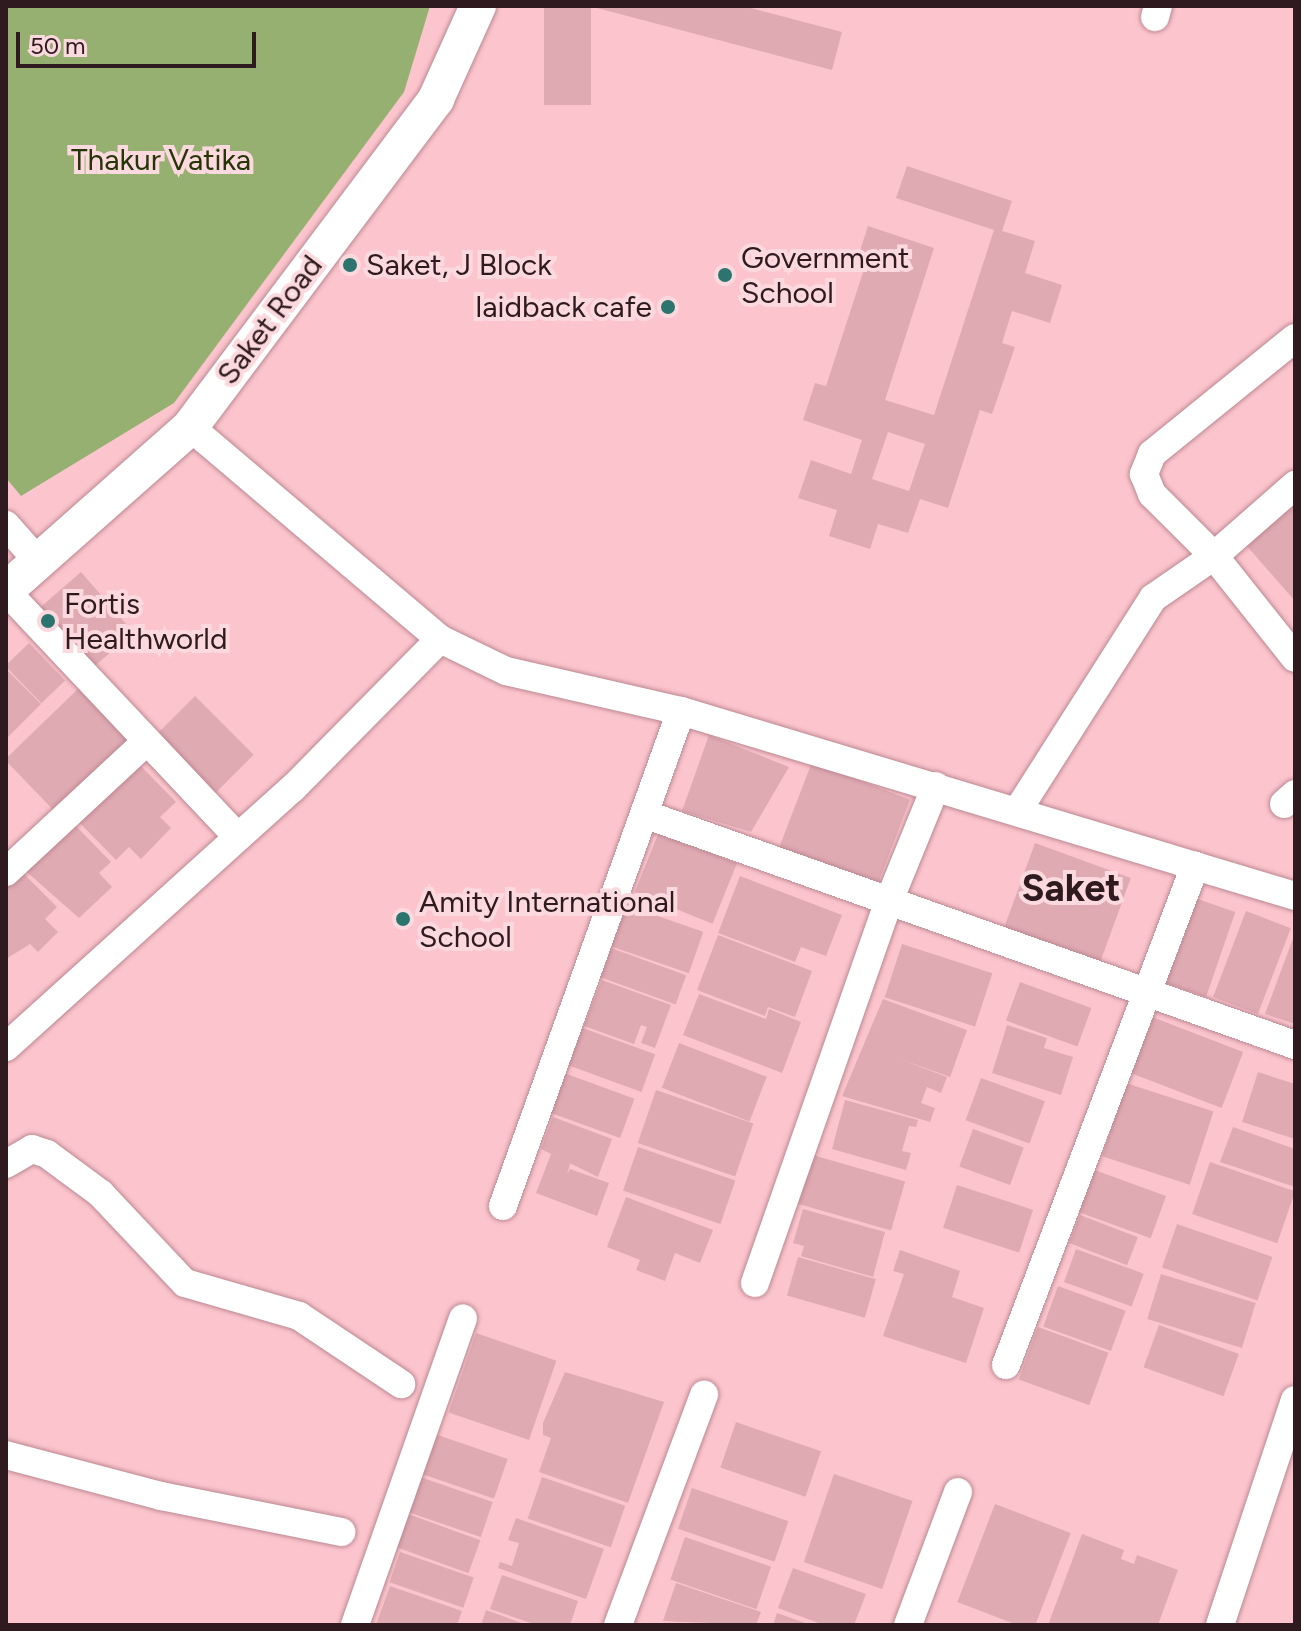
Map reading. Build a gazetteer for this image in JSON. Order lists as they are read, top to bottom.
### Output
{
  "streets": {
    "street": ["Saket Road"]
  },
  "districts": ["Saket"],
  "parks": ["Thakur Vatika"],
  "places": [
    "Saket, J Block",
    "Government School",
    "laidback cafe",
    "Fortis Healthworld",
    "Amity International School"
  ],
  "scale_bar": "50 m"
}
